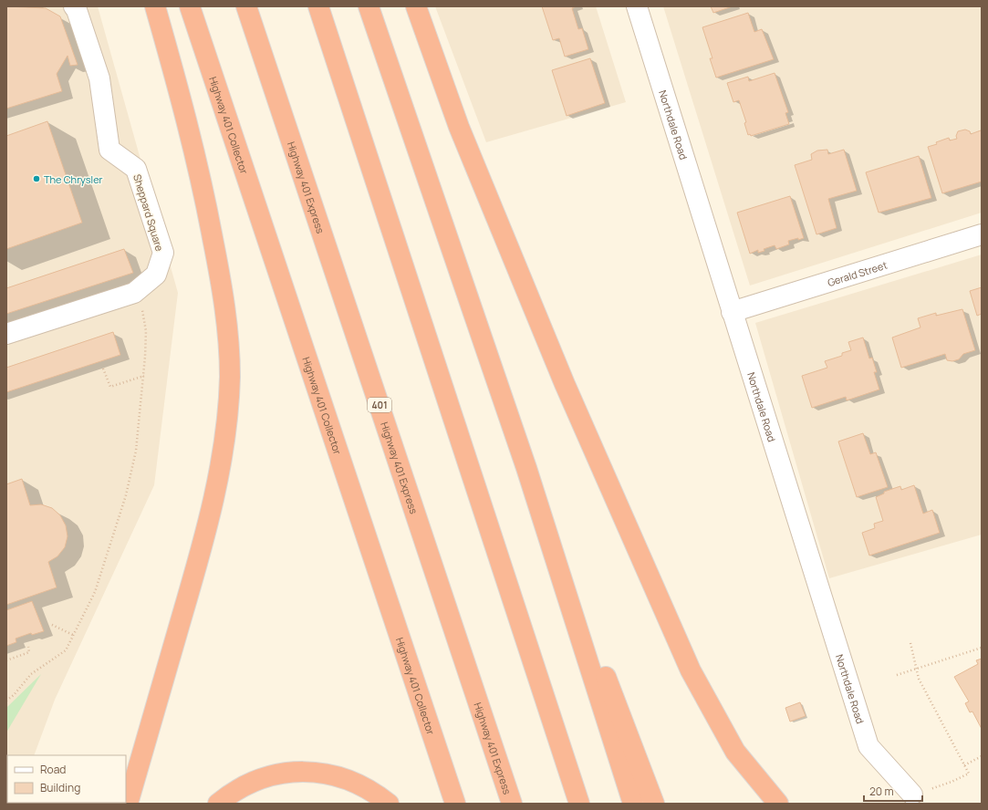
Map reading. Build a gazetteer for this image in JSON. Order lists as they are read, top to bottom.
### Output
{
  "streets": {
    "highway": ["Highway 401 Collector", "Highway 401 Express", "401"],
    "street": ["Northdale Road", "Sheppard Square", "Gerald Street"]
  },
  "crossings": [
    ["Northdale Road", "Gerald Street"]
  ],
  "places": ["The Chrysler"],
  "legend": ["Road", "Building"],
  "scale_bar": "20 m"
}
